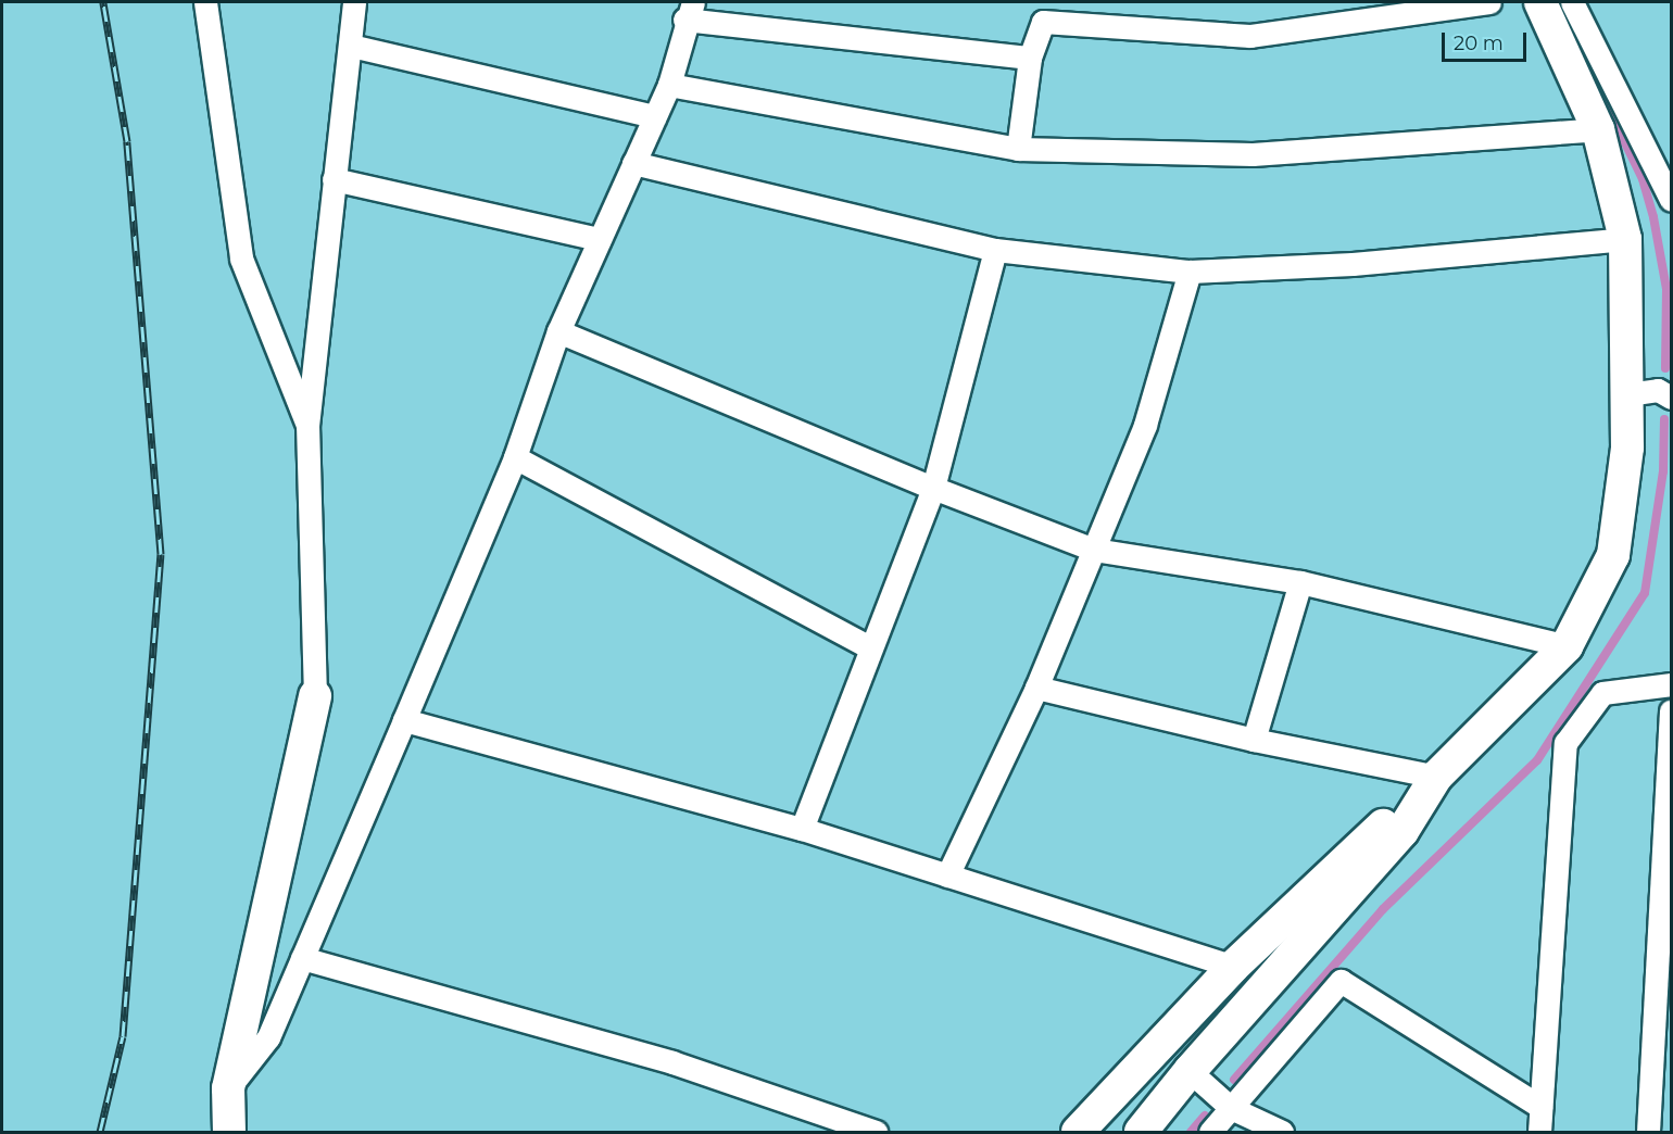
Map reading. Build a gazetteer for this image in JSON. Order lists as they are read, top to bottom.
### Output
{
  "scale_bar": "20 m"
}
